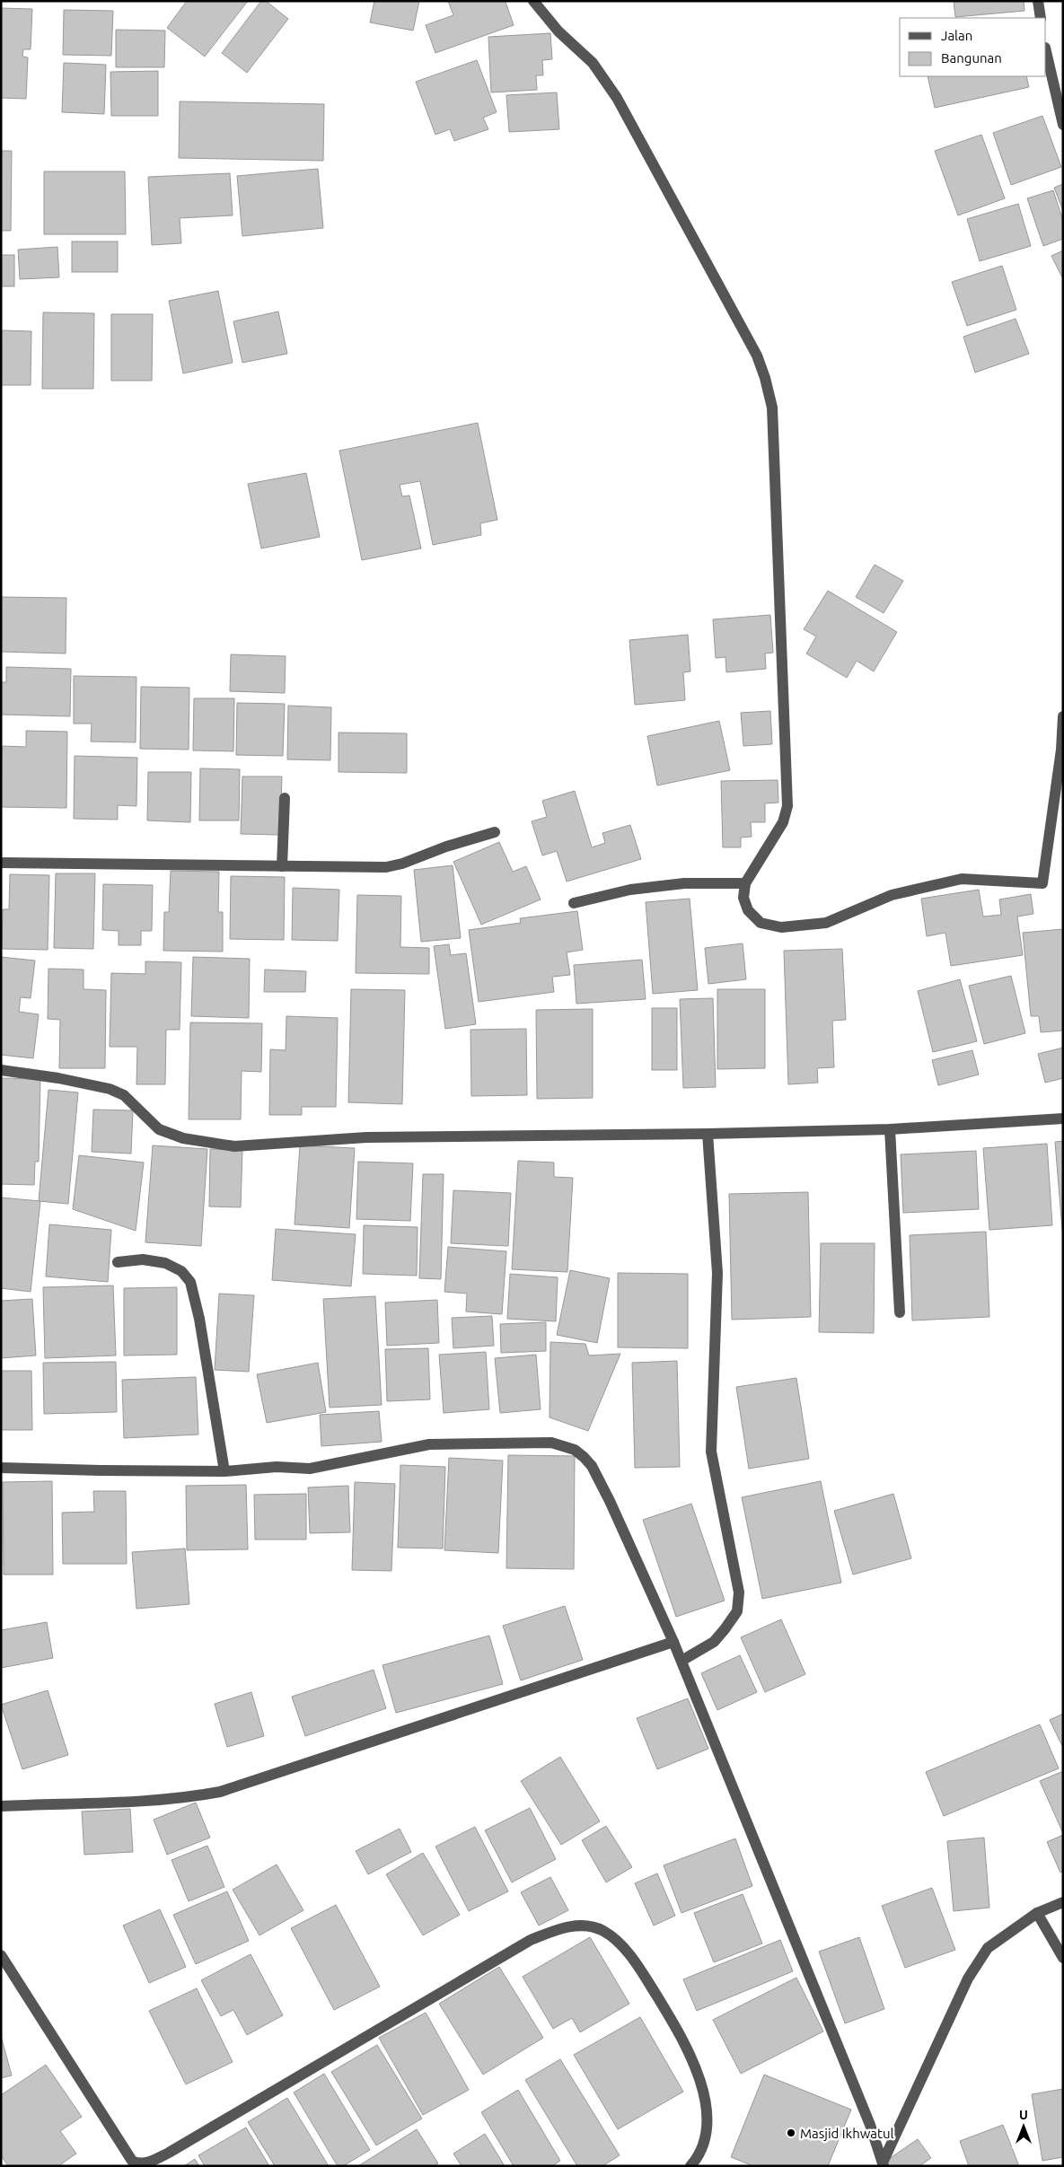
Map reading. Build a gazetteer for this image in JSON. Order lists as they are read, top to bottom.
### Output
{
  "places": ["Masjid Ikhwatul"],
  "legend": ["Jalan", "Bangunan"],
  "north": "top"
}
